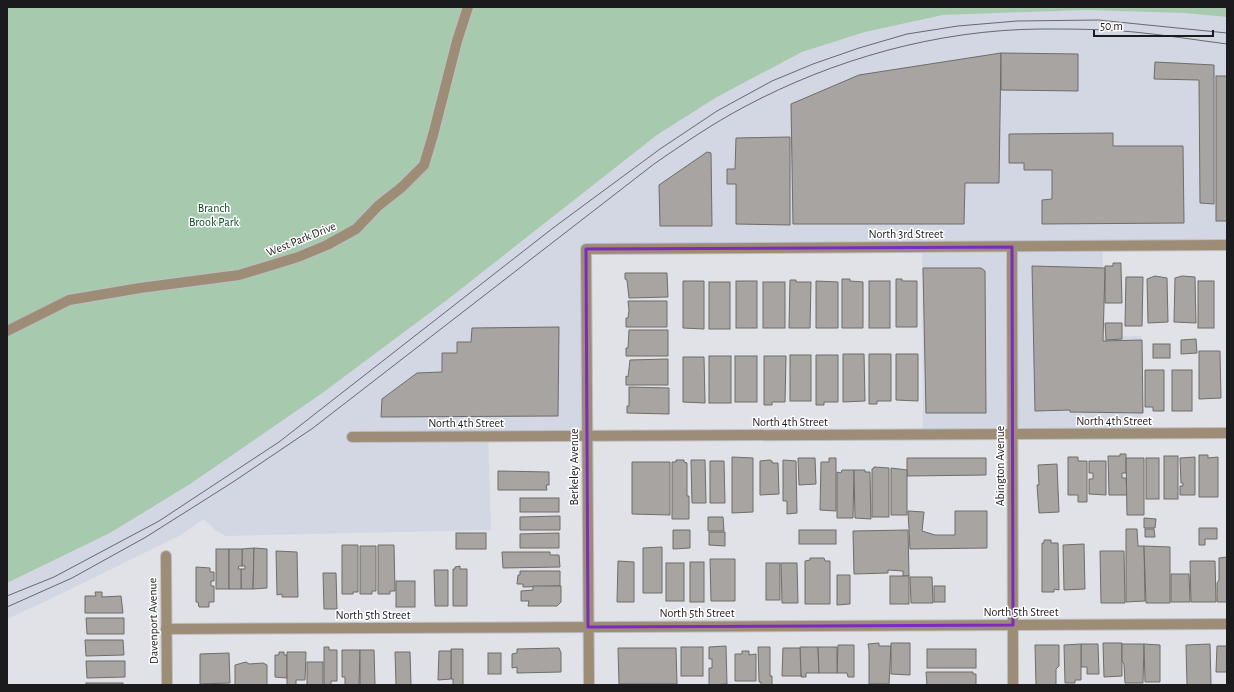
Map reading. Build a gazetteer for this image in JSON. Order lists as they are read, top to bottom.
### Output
{
  "streets": {
    "street": [
      "North 3rd Street",
      "West Park Drive",
      "North 4th Street",
      "Abington Avenue",
      "Berkeley Avenue",
      "North 5th Street",
      "Davenport Avenue"
    ]
  },
  "crossings": [
    ["North 3rd Street", "Abington Avenue"],
    ["North 3rd Street", "Berkeley Avenue"],
    ["North 4th Street", "Abington Avenue"],
    ["North 4th Street", "Berkeley Avenue"],
    ["Abington Avenue", "North 5th Street"],
    ["Berkeley Avenue", "North 5th Street"],
    ["North 5th Street", "Davenport Avenue"]
  ],
  "parks": ["Branch Brook Park"],
  "scale_bar": "50 m"
}
